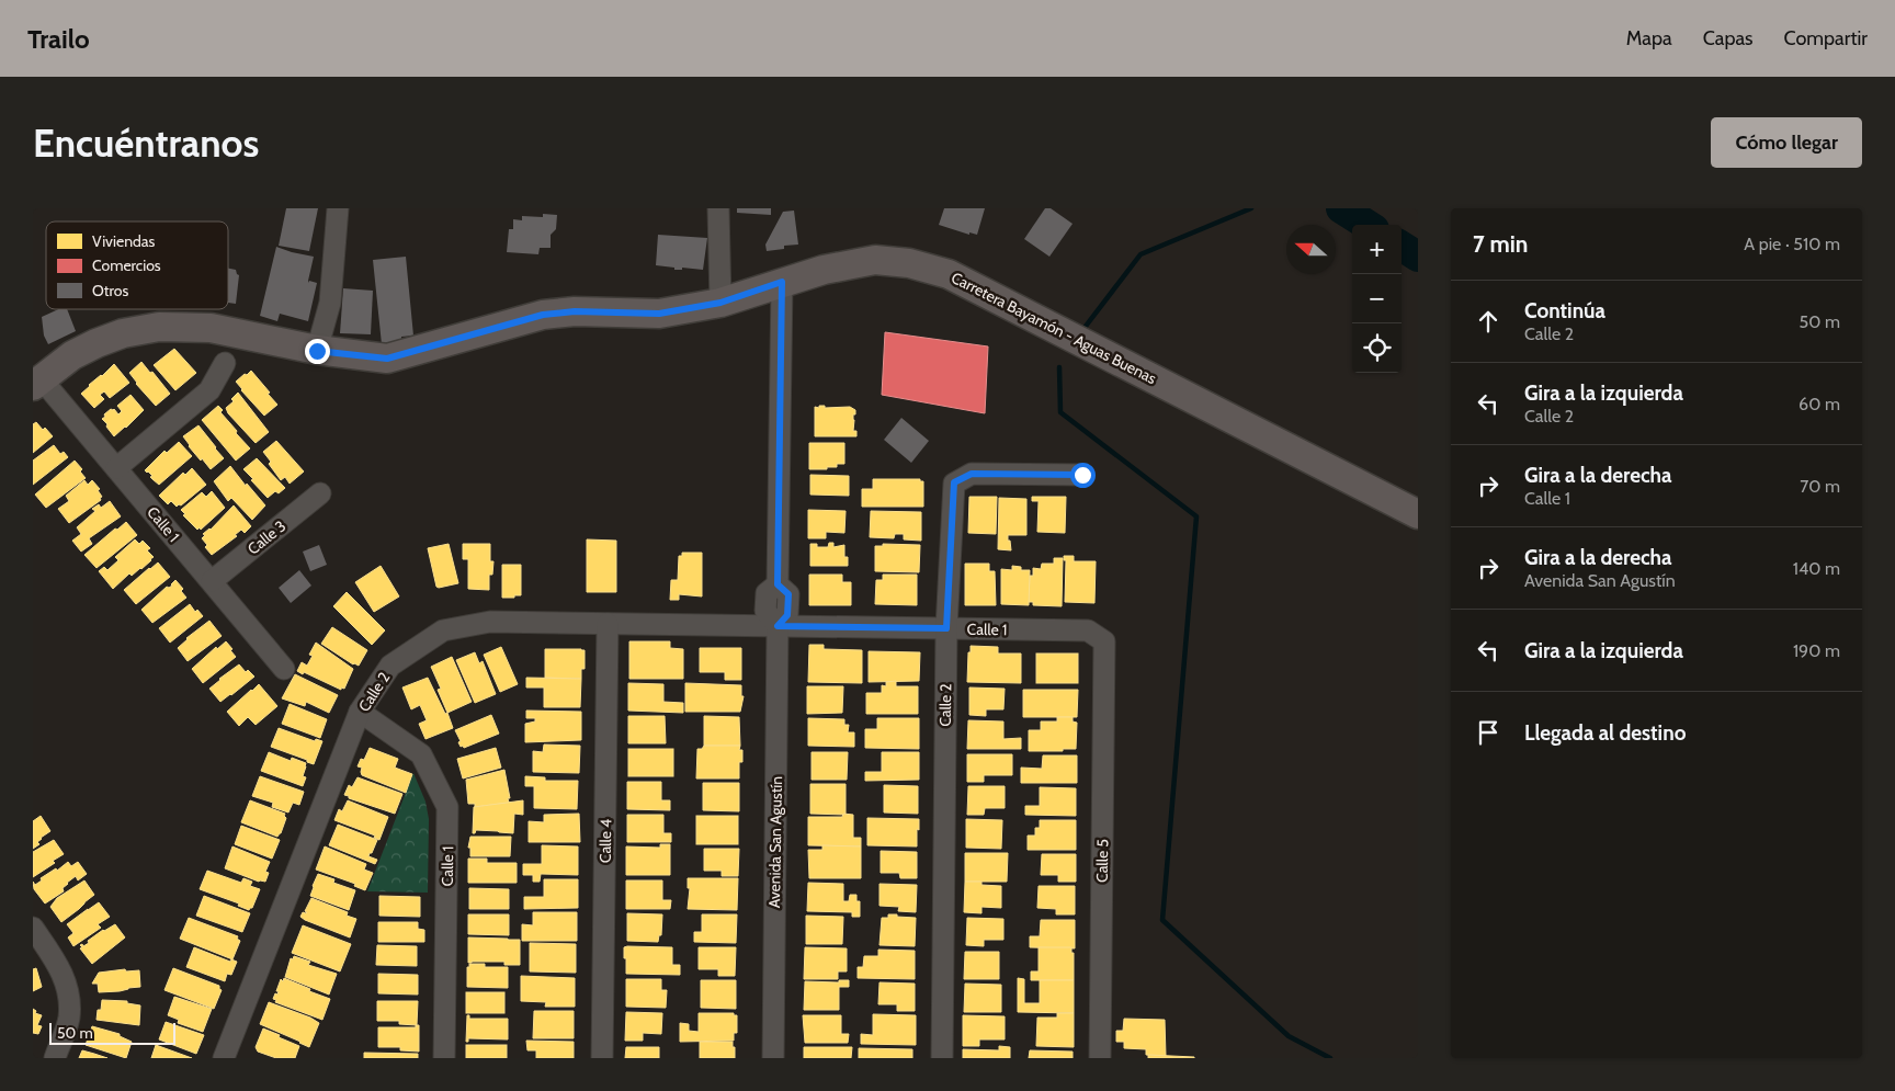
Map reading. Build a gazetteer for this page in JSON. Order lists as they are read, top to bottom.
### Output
{
  "streets": {
    "street": [
      "Carretera Bayamón - Aguas Buenas",
      "Calle 1",
      "Calle 3",
      "Calle 2",
      "Calle 4",
      "Avenida San Agustín",
      "Calle 5"
    ]
  },
  "crossings": [
    ["Carretera Bayamón - Aguas Buenas", "Calle 1"],
    ["Carretera Bayamón - Aguas Buenas", "Avenida San Agustín"],
    ["Calle 1", "Calle 3"],
    ["Calle 1", "Calle 2"],
    ["Calle 1", "Avenida San Agustín"],
    ["Calle 1", "Calle 5"],
    ["Calle 2", "Calle 4"],
    ["Calle 2", "Avenida San Agustín"]
  ],
  "legend": ["Viviendas", "Comercios", "Otros"],
  "scale_bar": "50 m",
  "north": "left",
  "page": {
    "header": "Trailo",
    "nav": ["Mapa", "Capas", "Compartir"],
    "buttons": "Cómo llegar",
    "title": "Encuéntranos",
    "heading": ["7 min", "A pie · 510 m"],
    "map_buttons": ["+", "−"],
    "list": [
      ["Continúa", "Calle 2", "50 m"],
      ["Gira a la izquierda", "Calle 2", "60 m"],
      ["Gira a la derecha", "Calle 1", "70 m"],
      ["Gira a la derecha", "Avenida San Agustín", "140 m"],
      ["Gira a la izquierda", "190 m"],
      "Llegada al destino"
    ],
    "scale": "50 m"
  }
}
